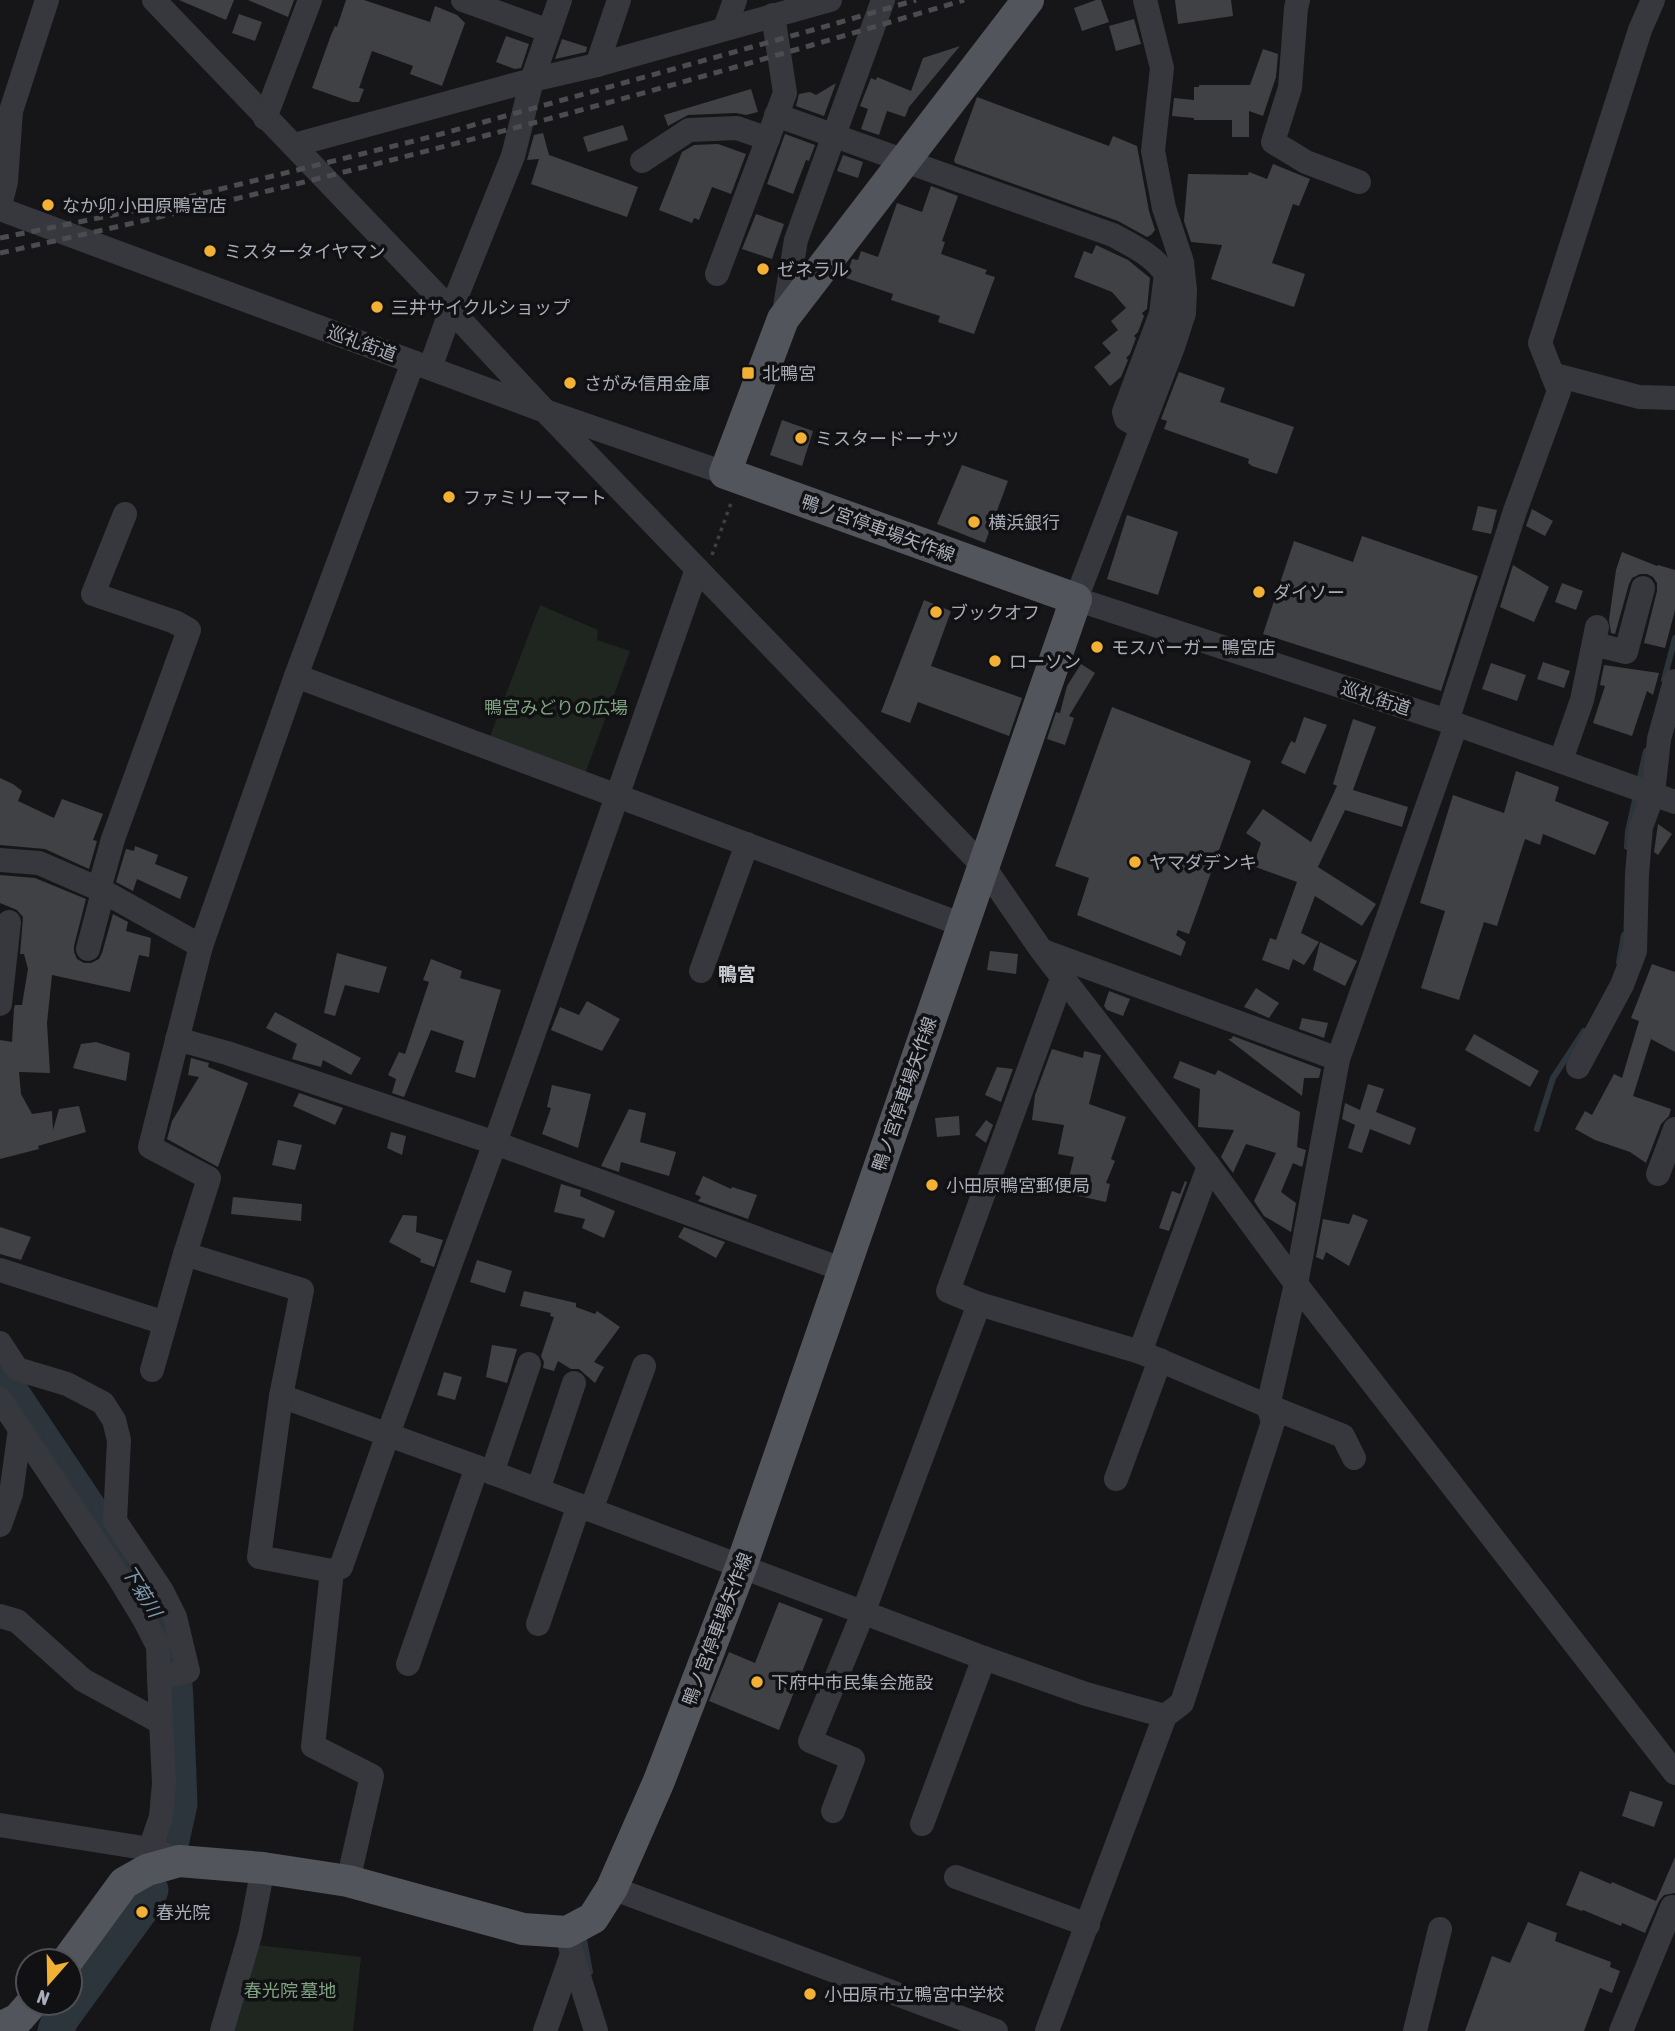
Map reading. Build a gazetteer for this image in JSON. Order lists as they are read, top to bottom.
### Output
{
  "streets": {
    "main road": ["鴨ノ宮停車場矢作線"],
    "street": ["巡礼街道"]
  },
  "crossings": [
    ["巡礼街道", "鴨ノ宮停車場矢作線"]
  ],
  "districts": ["鴨宮"],
  "water": ["下菊川"],
  "parks": ["鴨宮みどりの広場", "春光院 墓地"],
  "places": {
    "other": [
      "なか卯 小田原鴨宮店",
      "ミスタータイヤマン",
      "ゼネラル",
      "三井サイクルショップ",
      "さがみ信用金庫",
      "ミスタードーナツ",
      "ファミリーマート",
      "横浜銀行",
      "ダイソー",
      "ブックオフ",
      "モスバーガー 鴨宮店",
      "ローソン",
      "ヤマダデンキ",
      "小田原鴨宮郵便局",
      "下府中市民集会施設",
      "春光院",
      "小田原市立鴨宮中学校"
    ],
    "transit": ["北鴨宮"]
  },
  "north": "bottom"
}
